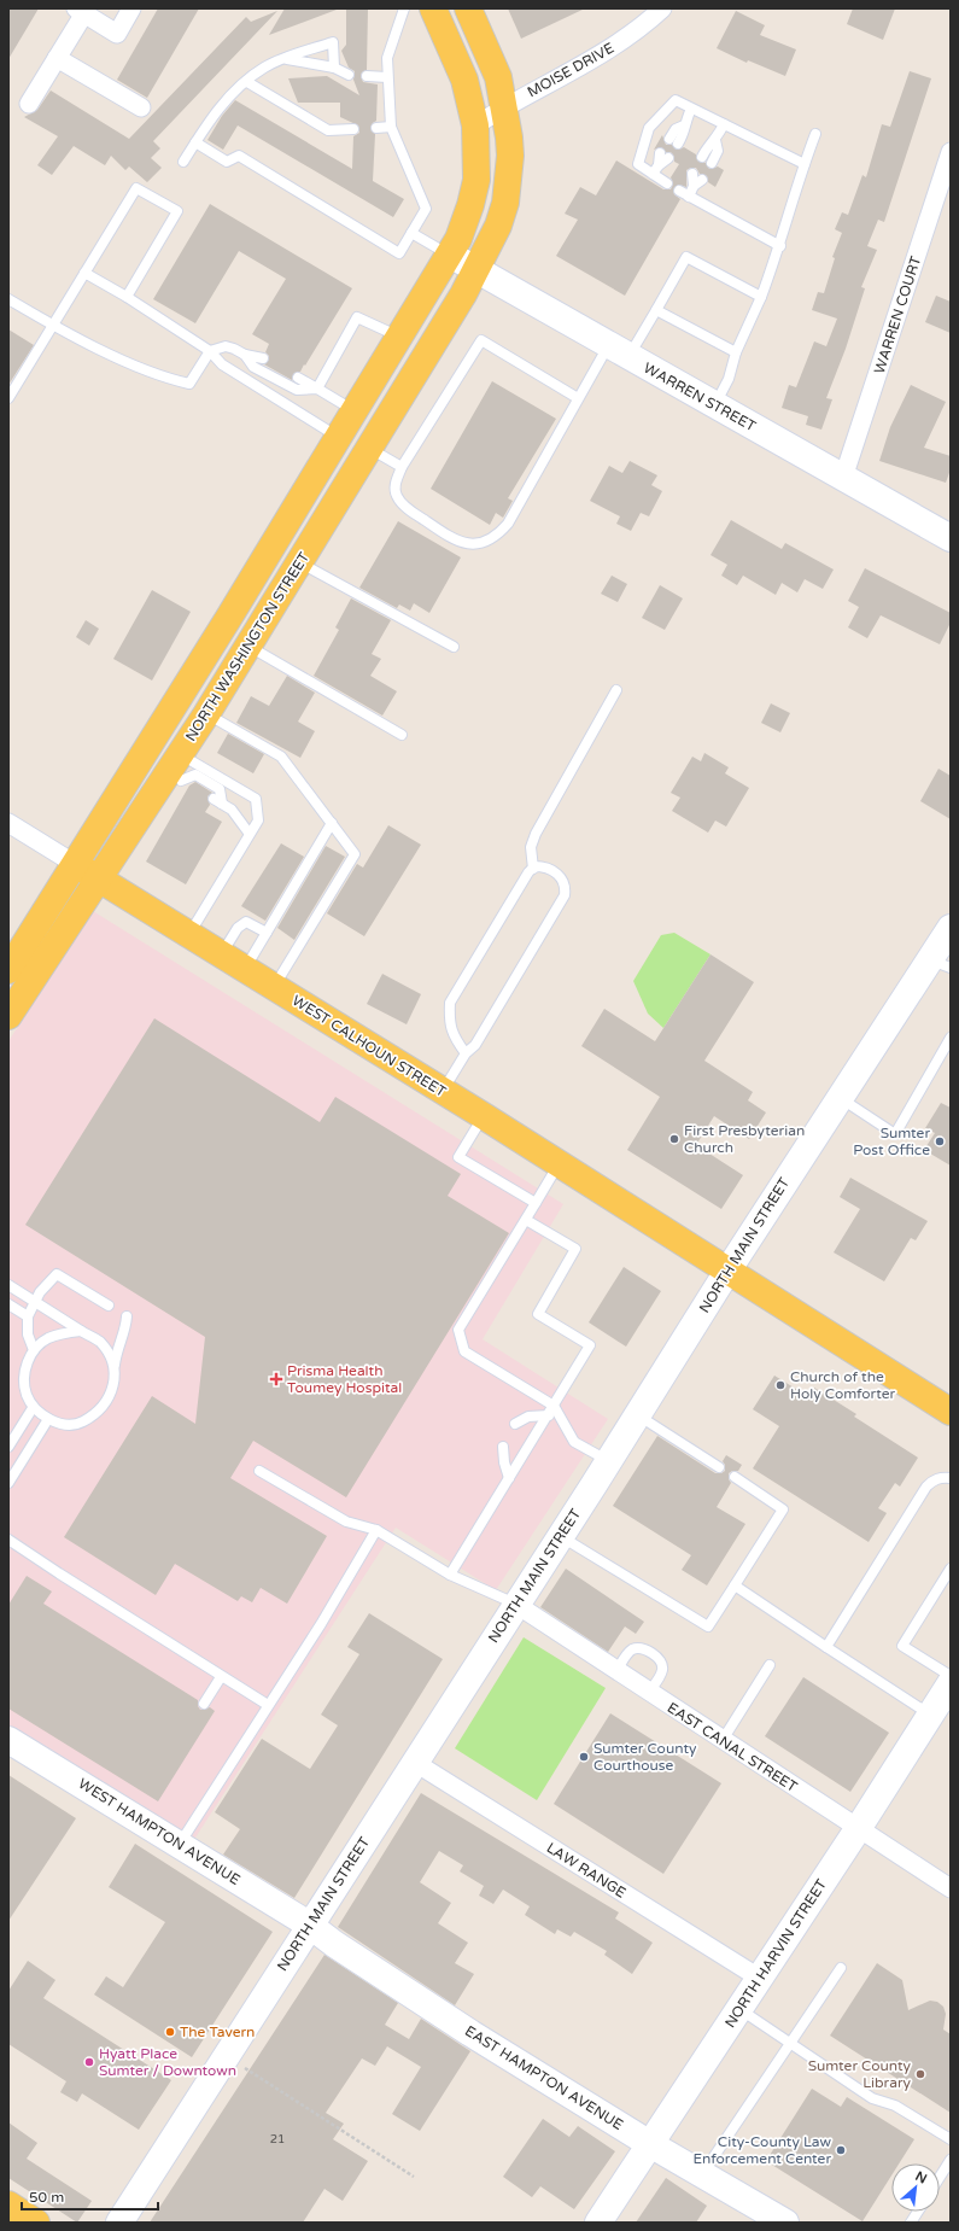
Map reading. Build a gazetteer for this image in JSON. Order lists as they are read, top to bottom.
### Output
{
  "streets": {
    "main road": [
      "WARREN STREET",
      "NORTH WASHINGTON STREET",
      "WEST CALHOUN STREET",
      "NORTH MAIN STREET",
      "WEST HAMPTON AVENUE",
      "NORTH HARVIN STREET",
      "EAST HAMPTON AVENUE"
    ],
    "street": [
      "MOISE DRIVE",
      "WARREN COURT",
      "EAST CANAL STREET",
      "LAW RANGE"
    ]
  },
  "crossings": [
    ["MOISE DRIVE", "NORTH WASHINGTON STREET"],
    ["WARREN COURT", "WARREN STREET"],
    ["WARREN STREET", "NORTH WASHINGTON STREET"],
    ["NORTH WASHINGTON STREET", "WEST CALHOUN STREET"],
    ["WEST CALHOUN STREET", "NORTH MAIN STREET"],
    ["NORTH MAIN STREET", "EAST CANAL STREET"],
    ["NORTH MAIN STREET", "WEST HAMPTON AVENUE"],
    ["NORTH MAIN STREET", "LAW RANGE"],
    ["NORTH MAIN STREET", "EAST HAMPTON AVENUE"],
    ["EAST CANAL STREET", "NORTH HARVIN STREET"],
    ["WEST HAMPTON AVENUE", "EAST HAMPTON AVENUE"],
    ["LAW RANGE", "NORTH HARVIN STREET"],
    ["NORTH HARVIN STREET", "EAST HAMPTON AVENUE"]
  ],
  "places": {
    "other": [
      "First Presbyterian Church",
      "Sumter Post Office",
      "Church of the Holy Comforter",
      "Sumter County Courthouse",
      "The Tavern",
      "Hyatt Place Sumter / Downtown",
      "Sumter County Library",
      "City-County Law Enforcement Center"
    ],
    "health": ["Prisma Health Toumey Hospital"]
  },
  "house_numbers": ["21"],
  "scale_bar": "50 m",
  "north": "top right"
}
